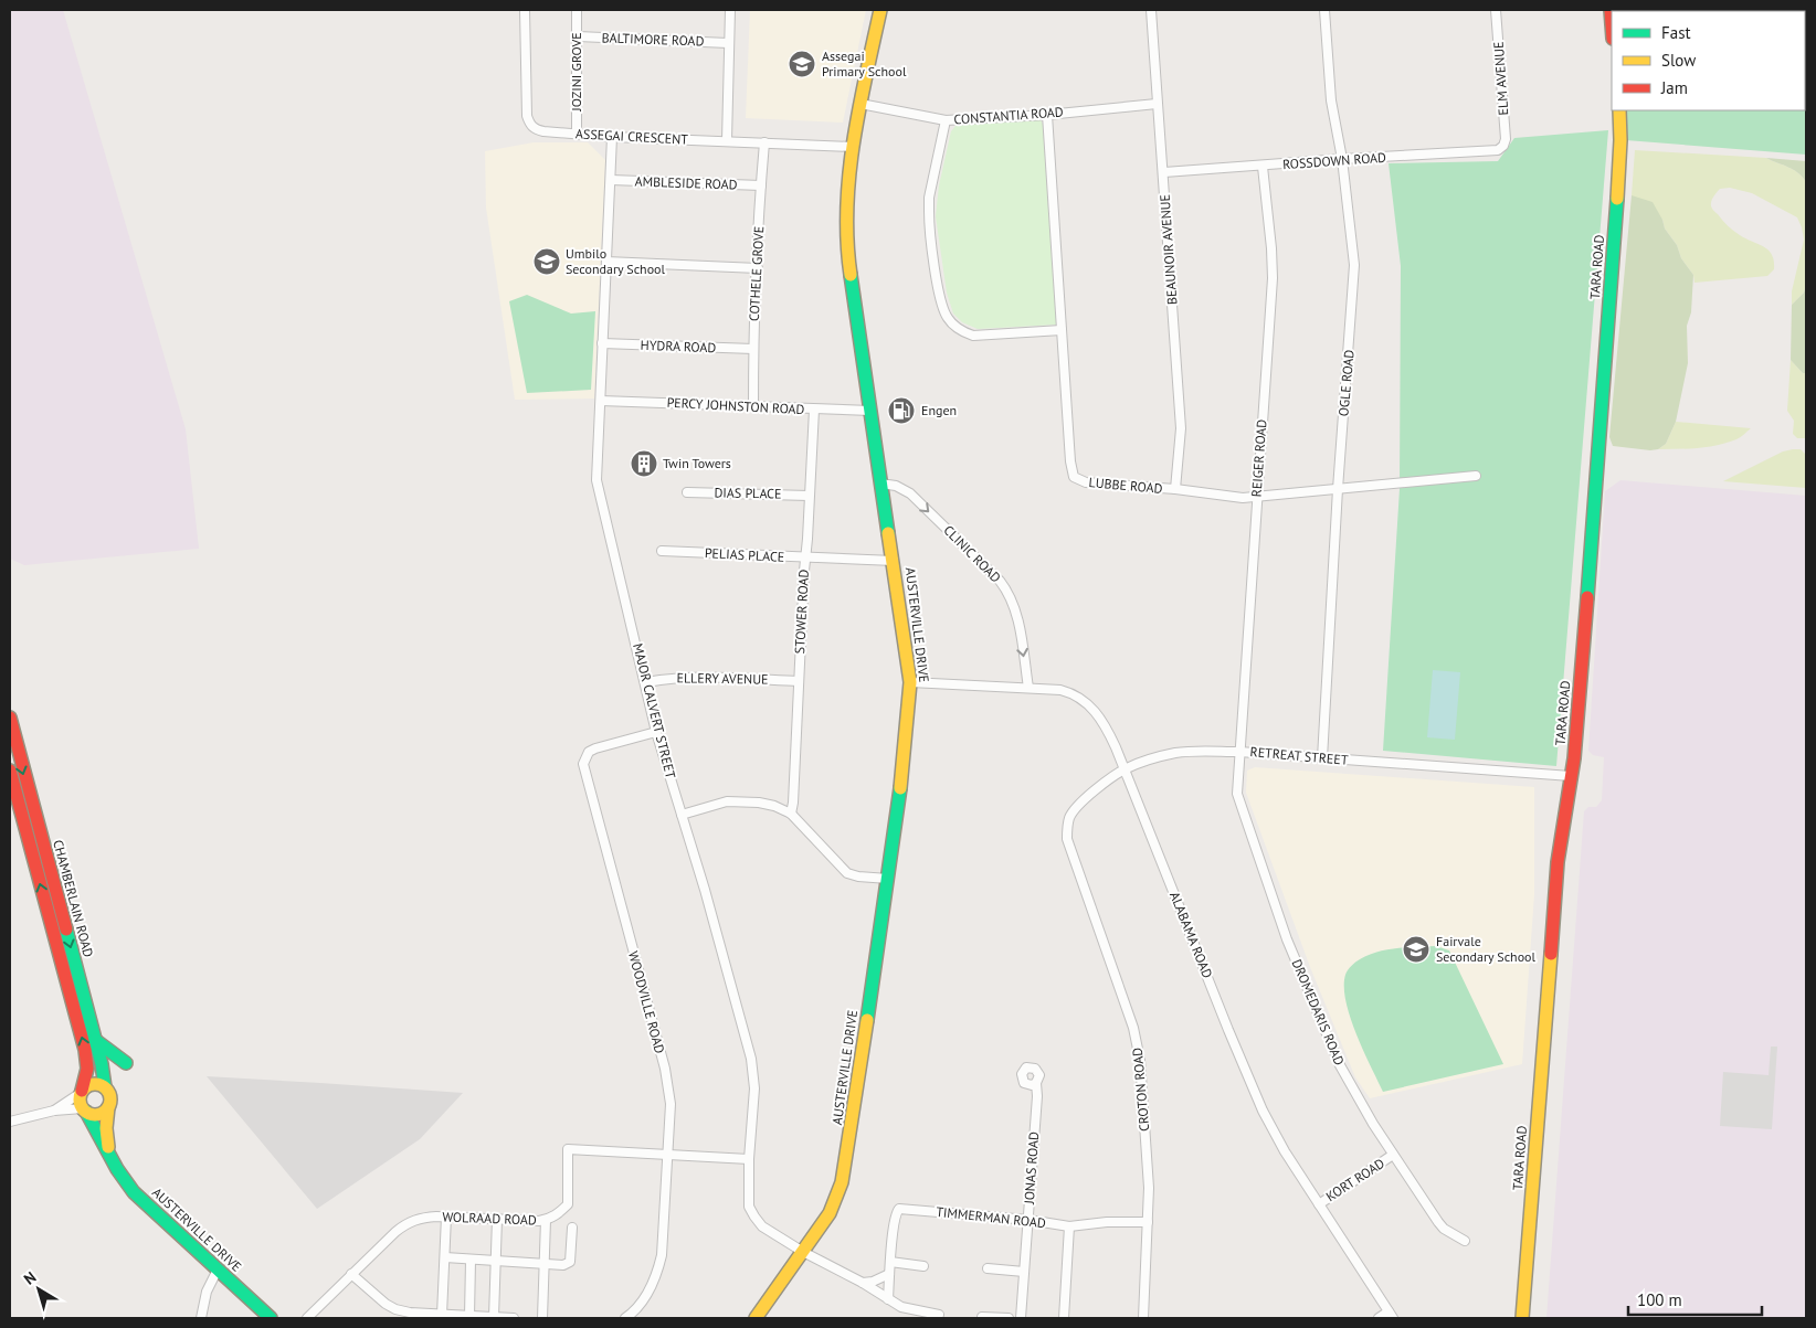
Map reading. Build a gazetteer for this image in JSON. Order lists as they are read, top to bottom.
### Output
{
  "streets": {
    "street": [
      "BALTIMORE ROAD",
      "JOZINI GROVE",
      "ELM AVENUE",
      "CONSTANTIA ROAD",
      "ASSEGAI CRESCENT",
      "ROSSDOWN ROAD",
      "AMBLESIDE ROAD",
      "BEAUNOIR AVENUE",
      "TARA ROAD",
      "COTHELE GROVE",
      "HYDRA ROAD",
      "OGLE ROAD",
      "PERCY JOHNSTON ROAD",
      "REIGER ROAD",
      "LUBBE ROAD",
      "DIAS PLACE",
      "CLINIC ROAD",
      "PELIAS PLACE",
      "STOWER ROAD",
      "AUSTERVILLE DRIVE",
      "ELLERY AVENUE",
      "MAJOR CALVERT STREET",
      "RETREAT STREET",
      "CHAMBERLAIN ROAD",
      "ALABAMA ROAD",
      "WOODVILLE ROAD",
      "DROMEDARIS ROAD",
      "CROTON ROAD",
      "JONAS ROAD",
      "KORT ROAD",
      "TIMMERMAN ROAD",
      "WOLRAAD ROAD"
    ]
  },
  "crossings": [
    ["BALTIMORE ROAD", "JOZINI GROVE"],
    ["JOZINI GROVE", "ASSEGAI CRESCENT"],
    ["ELM AVENUE", "ROSSDOWN ROAD"],
    ["CONSTANTIA ROAD", "BEAUNOIR AVENUE"],
    ["CONSTANTIA ROAD", "LUBBE ROAD"],
    ["CONSTANTIA ROAD", "AUSTERVILLE DRIVE"],
    ["ASSEGAI CRESCENT", "COTHELE GROVE"],
    ["ASSEGAI CRESCENT", "AUSTERVILLE DRIVE"],
    ["ASSEGAI CRESCENT", "MAJOR CALVERT STREET"],
    ["ROSSDOWN ROAD", "BEAUNOIR AVENUE"],
    ["ROSSDOWN ROAD", "OGLE ROAD"],
    ["ROSSDOWN ROAD", "REIGER ROAD"],
    ["AMBLESIDE ROAD", "COTHELE GROVE"],
    ["AMBLESIDE ROAD", "MAJOR CALVERT STREET"],
    ["BEAUNOIR AVENUE", "LUBBE ROAD"],
    ["TARA ROAD", "RETREAT STREET"],
    ["COTHELE GROVE", "HYDRA ROAD"],
    ["COTHELE GROVE", "PERCY JOHNSTON ROAD"],
    ["HYDRA ROAD", "MAJOR CALVERT STREET"],
    ["OGLE ROAD", "LUBBE ROAD"],
    ["OGLE ROAD", "RETREAT STREET"],
    ["PERCY JOHNSTON ROAD", "STOWER ROAD"],
    ["PERCY JOHNSTON ROAD", "AUSTERVILLE DRIVE"],
    ["PERCY JOHNSTON ROAD", "MAJOR CALVERT STREET"],
    ["REIGER ROAD", "LUBBE ROAD"],
    ["REIGER ROAD", "RETREAT STREET"],
    ["REIGER ROAD", "DROMEDARIS ROAD"],
    ["DIAS PLACE", "STOWER ROAD"],
    ["CLINIC ROAD", "AUSTERVILLE DRIVE"],
    ["CLINIC ROAD", "ALABAMA ROAD"],
    ["PELIAS PLACE", "STOWER ROAD"],
    ["PELIAS PLACE", "AUSTERVILLE DRIVE"],
    ["STOWER ROAD", "ELLERY AVENUE"],
    ["AUSTERVILLE DRIVE", "MAJOR CALVERT STREET"],
    ["AUSTERVILLE DRIVE", "CHAMBERLAIN ROAD"],
    ["AUSTERVILLE DRIVE", "ALABAMA ROAD"],
    ["ELLERY AVENUE", "MAJOR CALVERT STREET"],
    ["MAJOR CALVERT STREET", "WOODVILLE ROAD"],
    ["MAJOR CALVERT STREET", "TIMMERMAN ROAD"],
    ["MAJOR CALVERT STREET", "WOLRAAD ROAD"],
    ["RETREAT STREET", "ALABAMA ROAD"],
    ["RETREAT STREET", "DROMEDARIS ROAD"],
    ["RETREAT STREET", "CROTON ROAD"],
    ["ALABAMA ROAD", "KORT ROAD"],
    ["WOODVILLE ROAD", "WOLRAAD ROAD"],
    ["DROMEDARIS ROAD", "KORT ROAD"],
    ["CROTON ROAD", "TIMMERMAN ROAD"],
    ["JONAS ROAD", "TIMMERMAN ROAD"]
  ],
  "one_way": ["CLINIC ROAD"],
  "places": {
    "school or university": ["Assegai Primary School", "Umbilo Secondary School", "Fairvale Secondary School"],
    "fuel station": ["Engen"],
    "building": ["Twin Towers"]
  },
  "legend": ["Fast", "Slow", "Jam"],
  "scale_bar": "100 m",
  "north": "top left"
}
